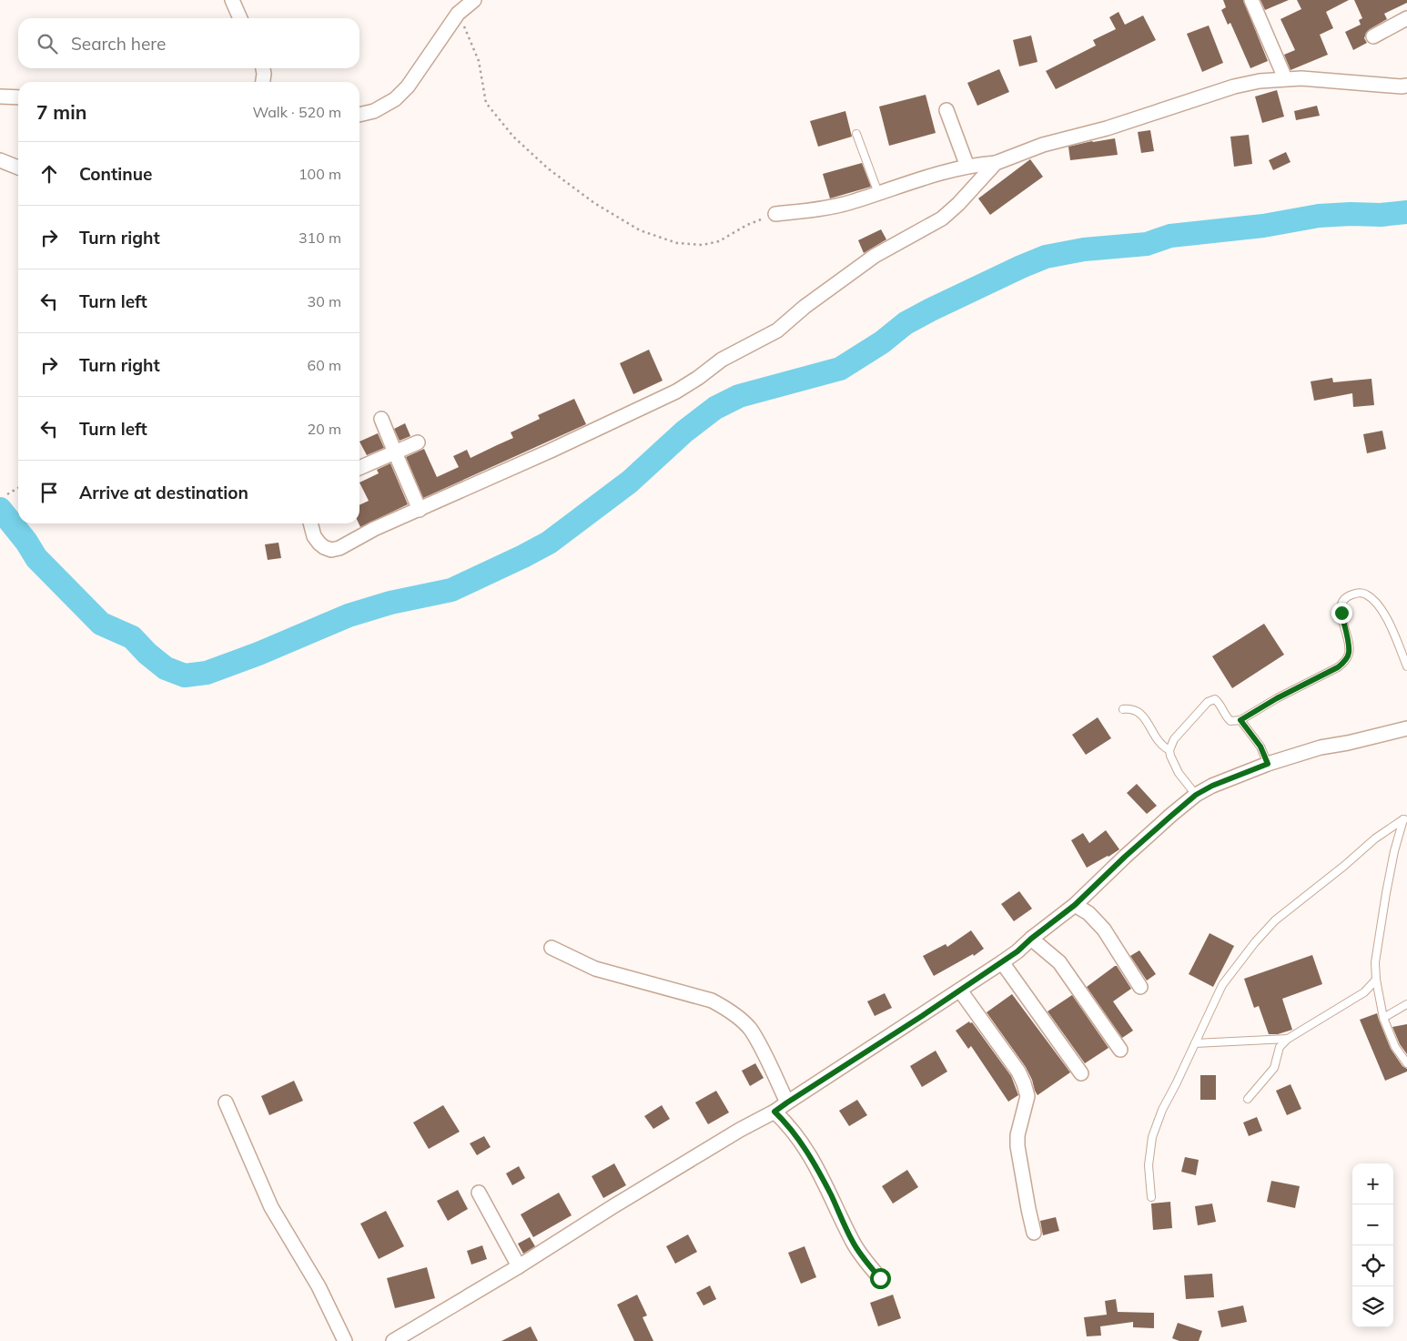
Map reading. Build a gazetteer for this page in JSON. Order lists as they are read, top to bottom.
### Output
{
  "page": {
    "search": "Search here",
    "heading": ["7 min", "Walk · 520 m"],
    "list": [
      ["Continue", "100 m"],
      ["Turn right", "310 m"],
      ["Turn left", "30 m"],
      ["Turn right", "60 m"],
      ["Turn left", "20 m"],
      "Arrive at destination"
    ],
    "map_buttons": ["+", "−"]
  }
}
